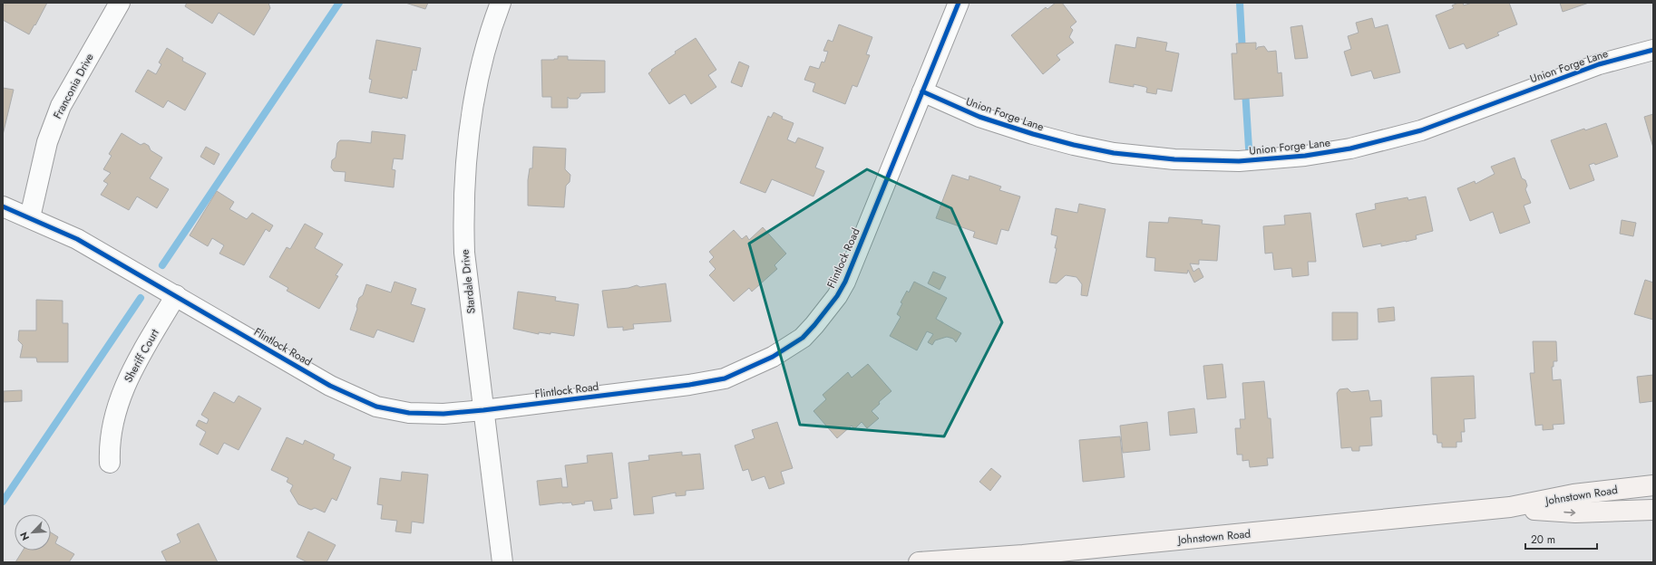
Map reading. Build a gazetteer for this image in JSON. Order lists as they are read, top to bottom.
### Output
{
  "streets": {
    "main road": ["Johnstown Road"],
    "street": [
      "Union Forge Lane",
      "Franconia Drive",
      "Flintlock Road",
      "Stardale Drive",
      "Sheriff Court"
    ]
  },
  "crossings": [
    ["Union Forge Lane", "Flintlock Road"],
    ["Franconia Drive", "Flintlock Road"],
    ["Flintlock Road", "Stardale Drive"],
    ["Flintlock Road", "Sheriff Court"]
  ],
  "scale_bar": "20 m",
  "north": "bottom left"
}
